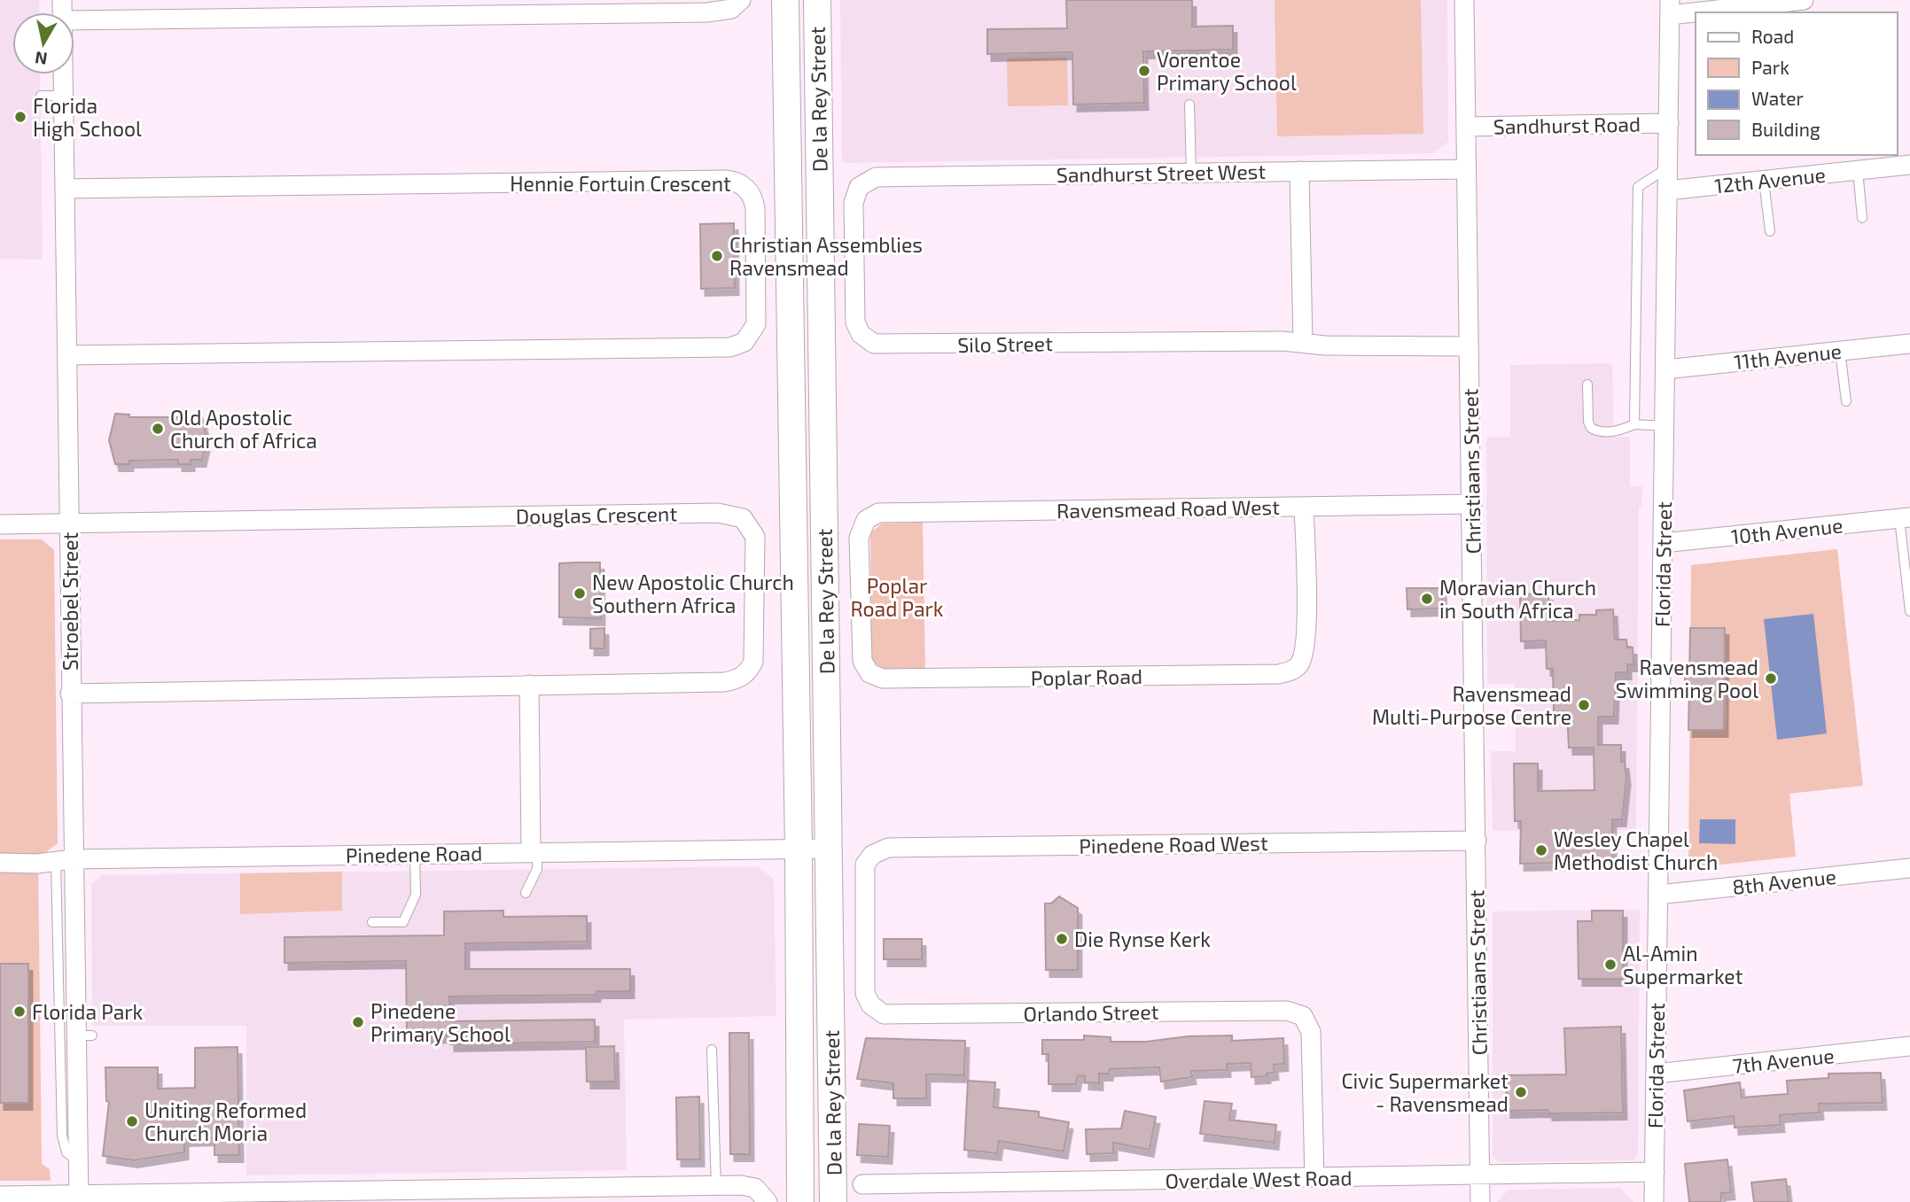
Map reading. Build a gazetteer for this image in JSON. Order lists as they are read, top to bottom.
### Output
{
  "streets": {
    "main road": ["De la Rey Street"],
    "street": [
      "Sandhurst Road",
      "Sandhurst Street West",
      "12th Avenue",
      "Hennie Fortuin Crescent",
      "Silo Street",
      "11th Avenue",
      "Christiaans Street",
      "Ravensmead Road West",
      "Douglas Crescent",
      "10th Avenue",
      "Florida Street",
      "Stroebel Street",
      "Poplar Road",
      "Pinedene Road West",
      "Pinedene Road",
      "8th Avenue",
      "Orlando Street",
      "7th Avenue",
      "Overdale West Road"
    ]
  },
  "crossings": [
    ["De la Rey Street", "Pinedene Road"],
    ["Sandhurst Road", "Christiaans Street"],
    ["Sandhurst Road", "Florida Street"],
    ["Sandhurst Street West", "Silo Street"],
    ["Sandhurst Street West", "Christiaans Street"],
    ["12th Avenue", "Florida Street"],
    ["Hennie Fortuin Crescent", "Stroebel Street"],
    ["Silo Street", "Christiaans Street"],
    ["11th Avenue", "Florida Street"],
    ["Christiaans Street", "Ravensmead Road West"],
    ["Christiaans Street", "Pinedene Road West"],
    ["Christiaans Street", "Overdale West Road"],
    ["Ravensmead Road West", "Poplar Road"],
    ["Douglas Crescent", "Stroebel Street"],
    ["10th Avenue", "Florida Street"],
    ["Florida Street", "8th Avenue"],
    ["Florida Street", "7th Avenue"],
    ["Florida Street", "Overdale West Road"],
    ["Stroebel Street", "Pinedene Road"],
    ["Pinedene Road West", "Orlando Street"],
    ["Orlando Street", "Overdale West Road"]
  ],
  "parks": ["Poplar Road Park"],
  "places": [
    "Vorentoe Primary School",
    "Florida High School",
    "Christian Assemblies Ravensmead",
    "Old Apostolic Church of Africa",
    "New Apostolic Church Southern Africa",
    "Moravian Church in South Africa",
    "Ravensmead Swimming Pool",
    "Ravensmead Multi-Purpose Centre",
    "Wesley Chapel Methodist Church",
    "Die Rynse Kerk",
    "Al-Amin Supermarket",
    "Florida Park",
    "Pinedene Primary School",
    "Civic Supermarket - Ravensmead",
    "Uniting Reformed Church Moria"
  ],
  "legend": [
    "Road",
    "Park",
    "Water",
    "Building"
  ],
  "north": "bottom"
}
